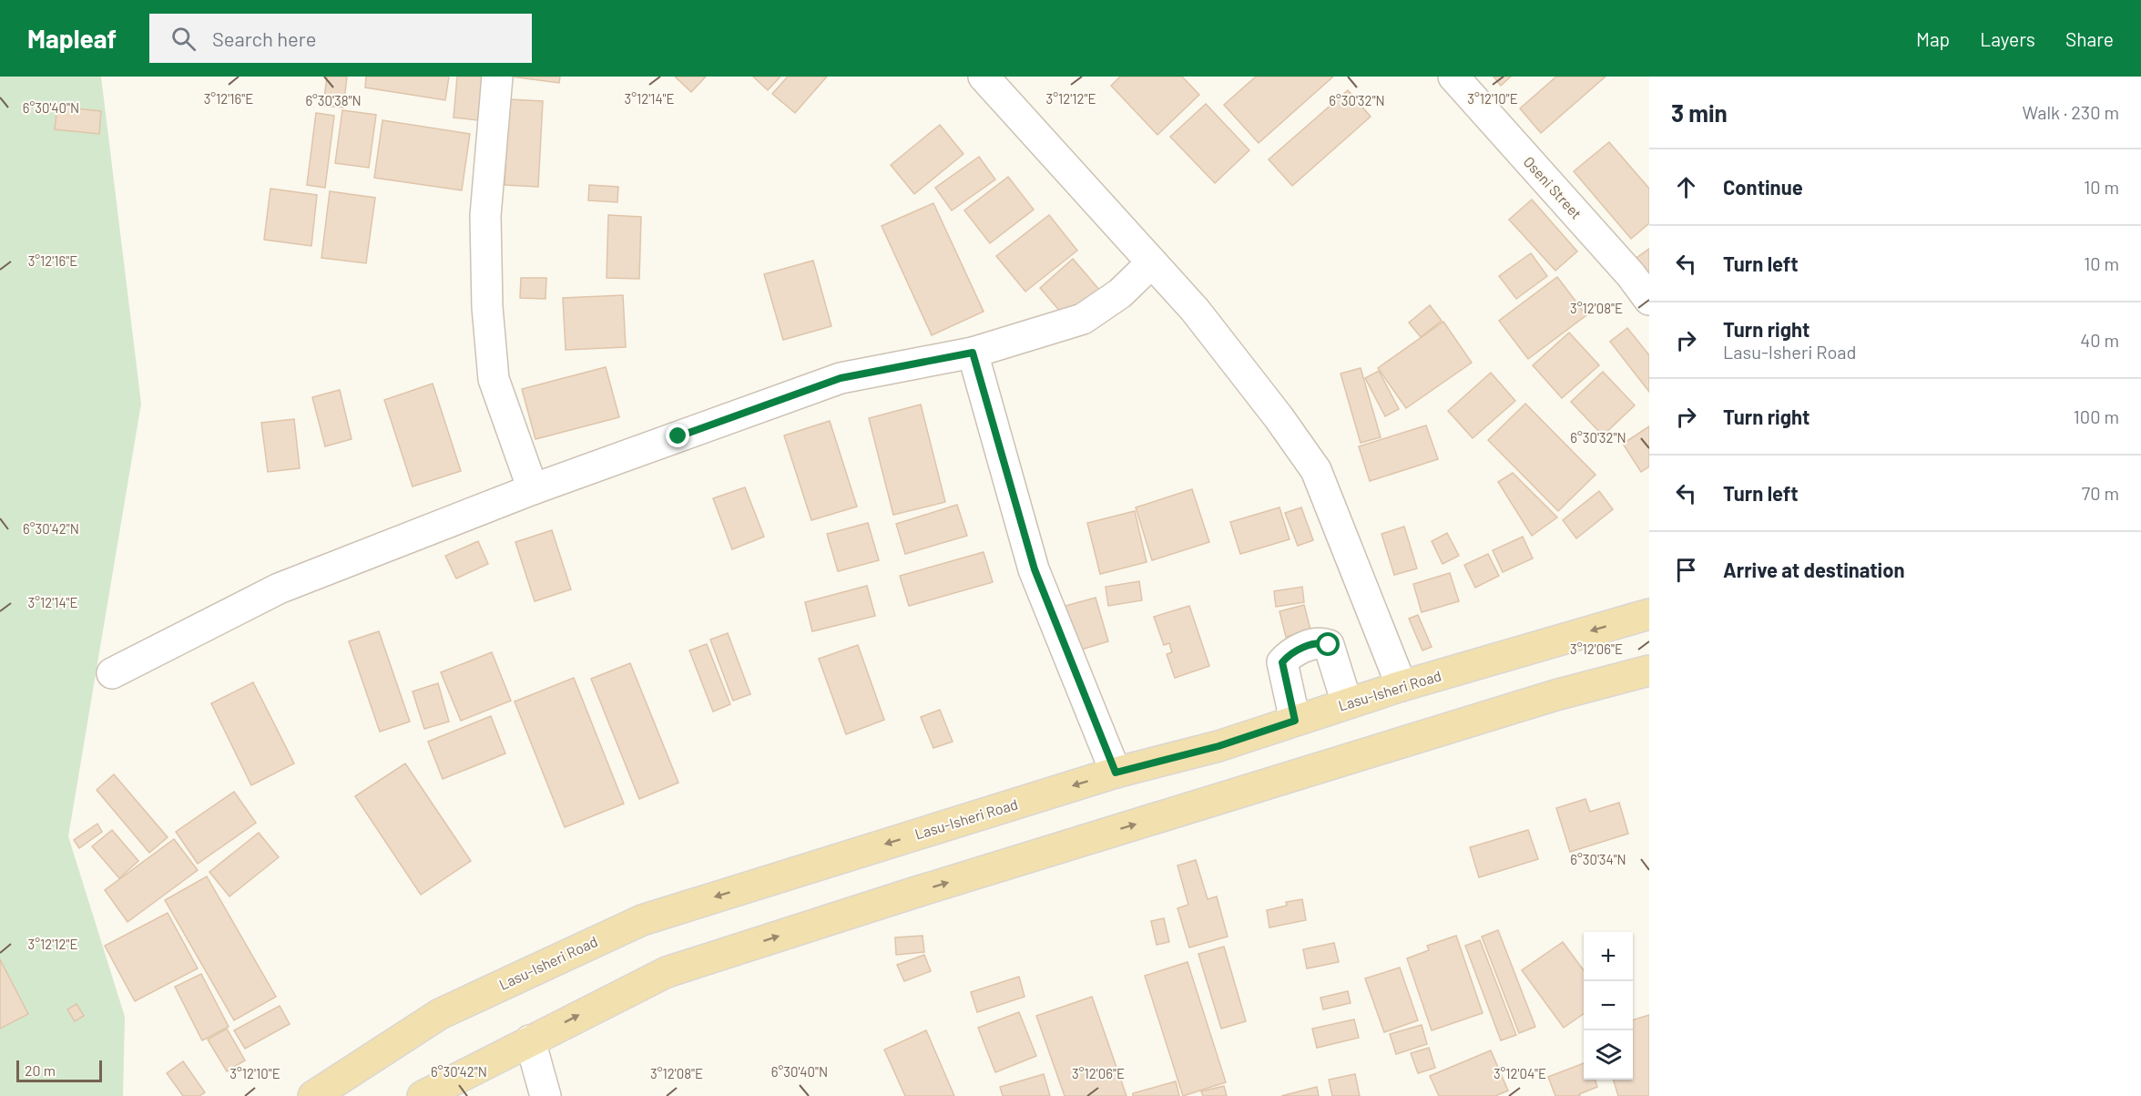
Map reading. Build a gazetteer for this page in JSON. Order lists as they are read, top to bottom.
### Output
{
  "streets": {
    "main road": ["Lasu-Isheri Road"],
    "street": ["Oseni Street"]
  },
  "scale_bar": "20 m",
  "page": {
    "header": "Mapleaf",
    "search": "Search here",
    "nav": ["Map", "Layers", "Share"],
    "heading": ["3 min", "Walk · 230 m"],
    "list": [
      ["Continue", "10 m"],
      ["Turn left", "10 m"],
      ["Turn right", "Lasu-Isheri Road", "40 m"],
      ["Turn right", "100 m"],
      ["Turn left", "70 m"],
      "Arrive at destination"
    ],
    "map_buttons": ["+", "−"],
    "scale": "20 m"
  },
  "coordinates": [
    "3°12'16\"E",
    "3°12'14\"E",
    "3°12'12\"E",
    "3°12'10\"E",
    "6°30'38\"N",
    "6°30'32\"N",
    "6°30'40\"N",
    "3°12'08\"E",
    "6°30'42\"N",
    "3°12'06\"E",
    "6°30'34\"N",
    "3°12'04\"E"
  ]
}
